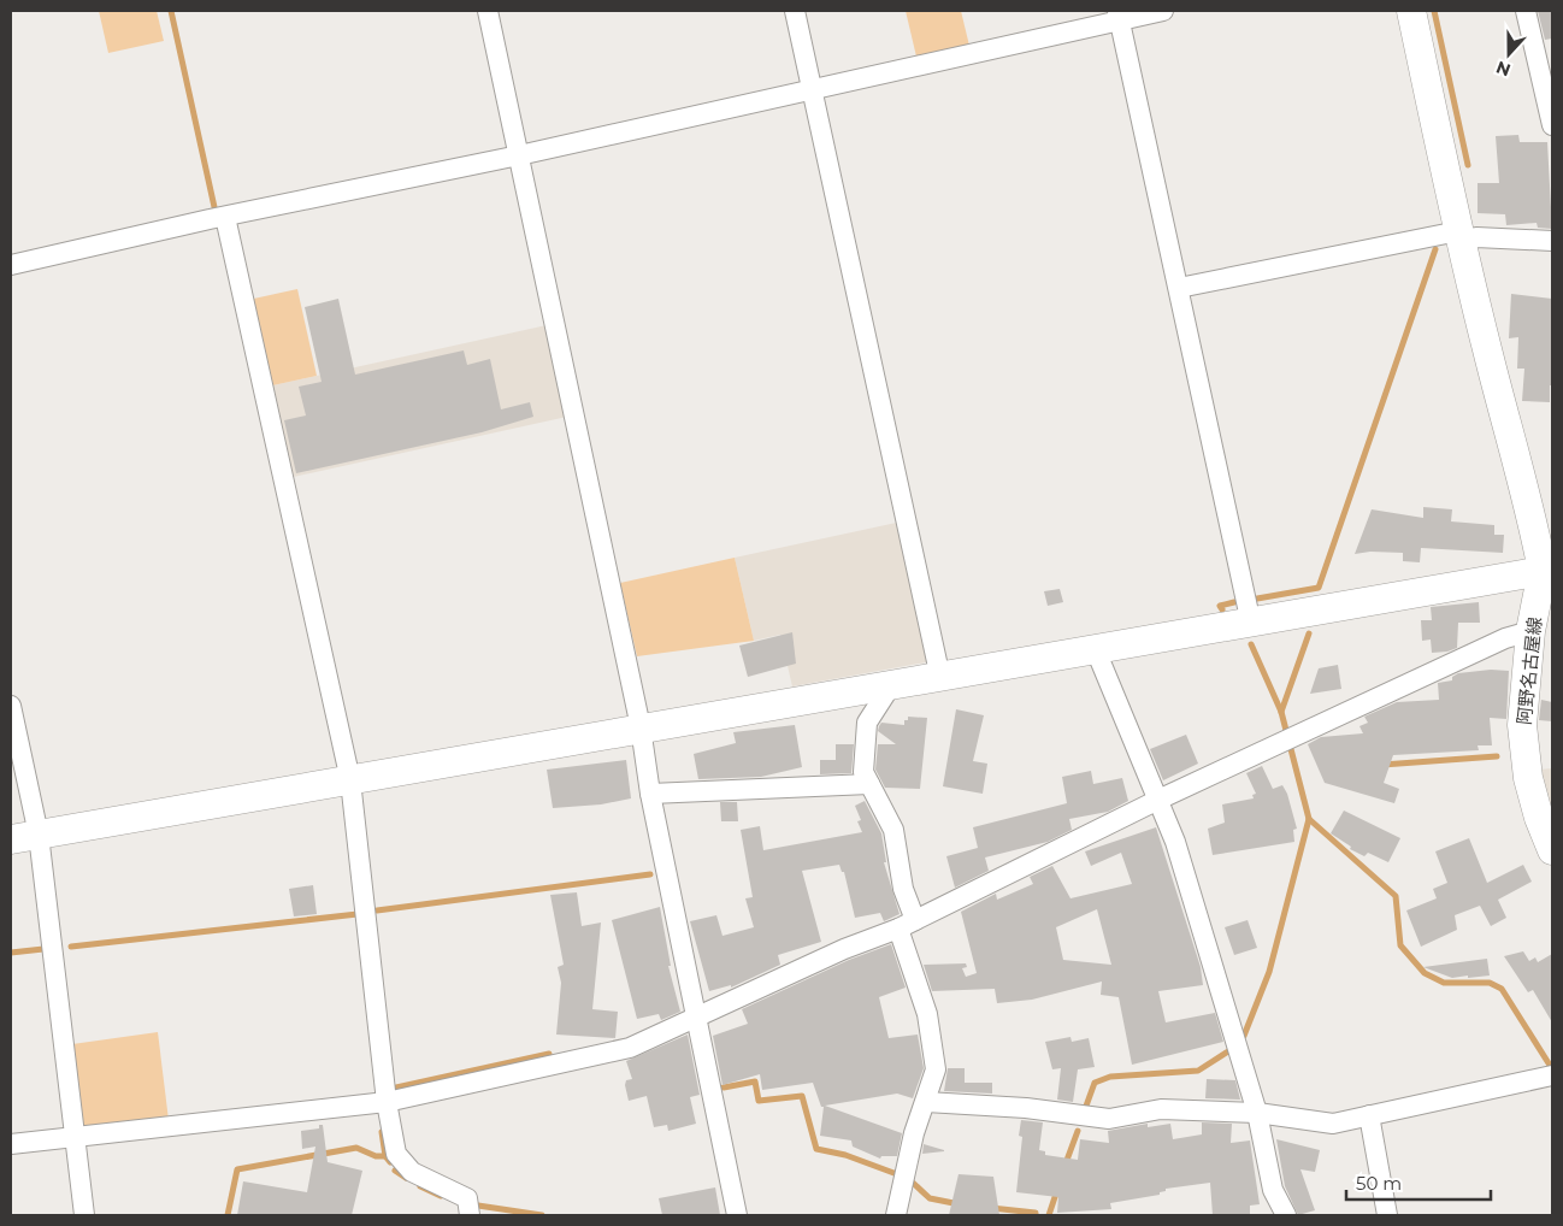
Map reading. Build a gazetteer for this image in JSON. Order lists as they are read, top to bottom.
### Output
{
  "streets": {
    "street": ["阿野名古屋線"]
  },
  "scale_bar": "50 m",
  "north": "bottom"
}
